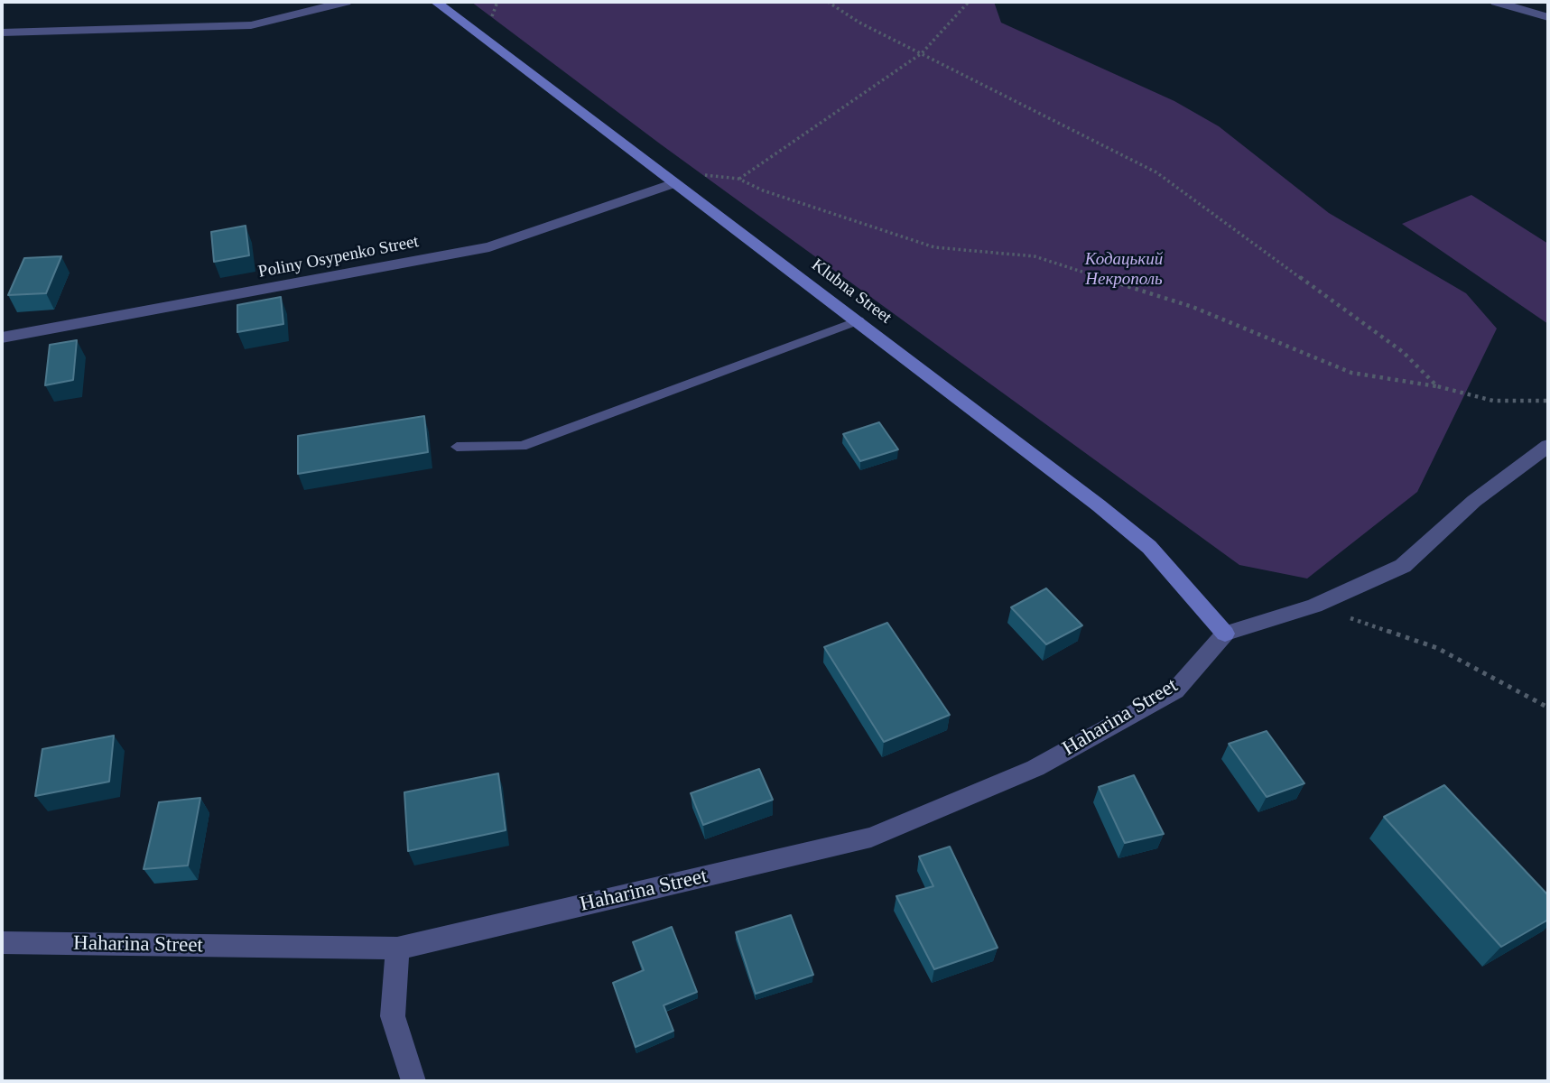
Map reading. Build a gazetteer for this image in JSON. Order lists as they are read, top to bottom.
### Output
{
  "streets": {
    "street": ["Poliny Osypenko Street", "Klubna Street", "Haharina Street"]
  },
  "crossings": [
    ["Poliny Osypenko Street", "Klubna Street"],
    ["Klubna Street", "Haharina Street"]
  ],
  "parks": ["Кодацький Некрополь"]
}
